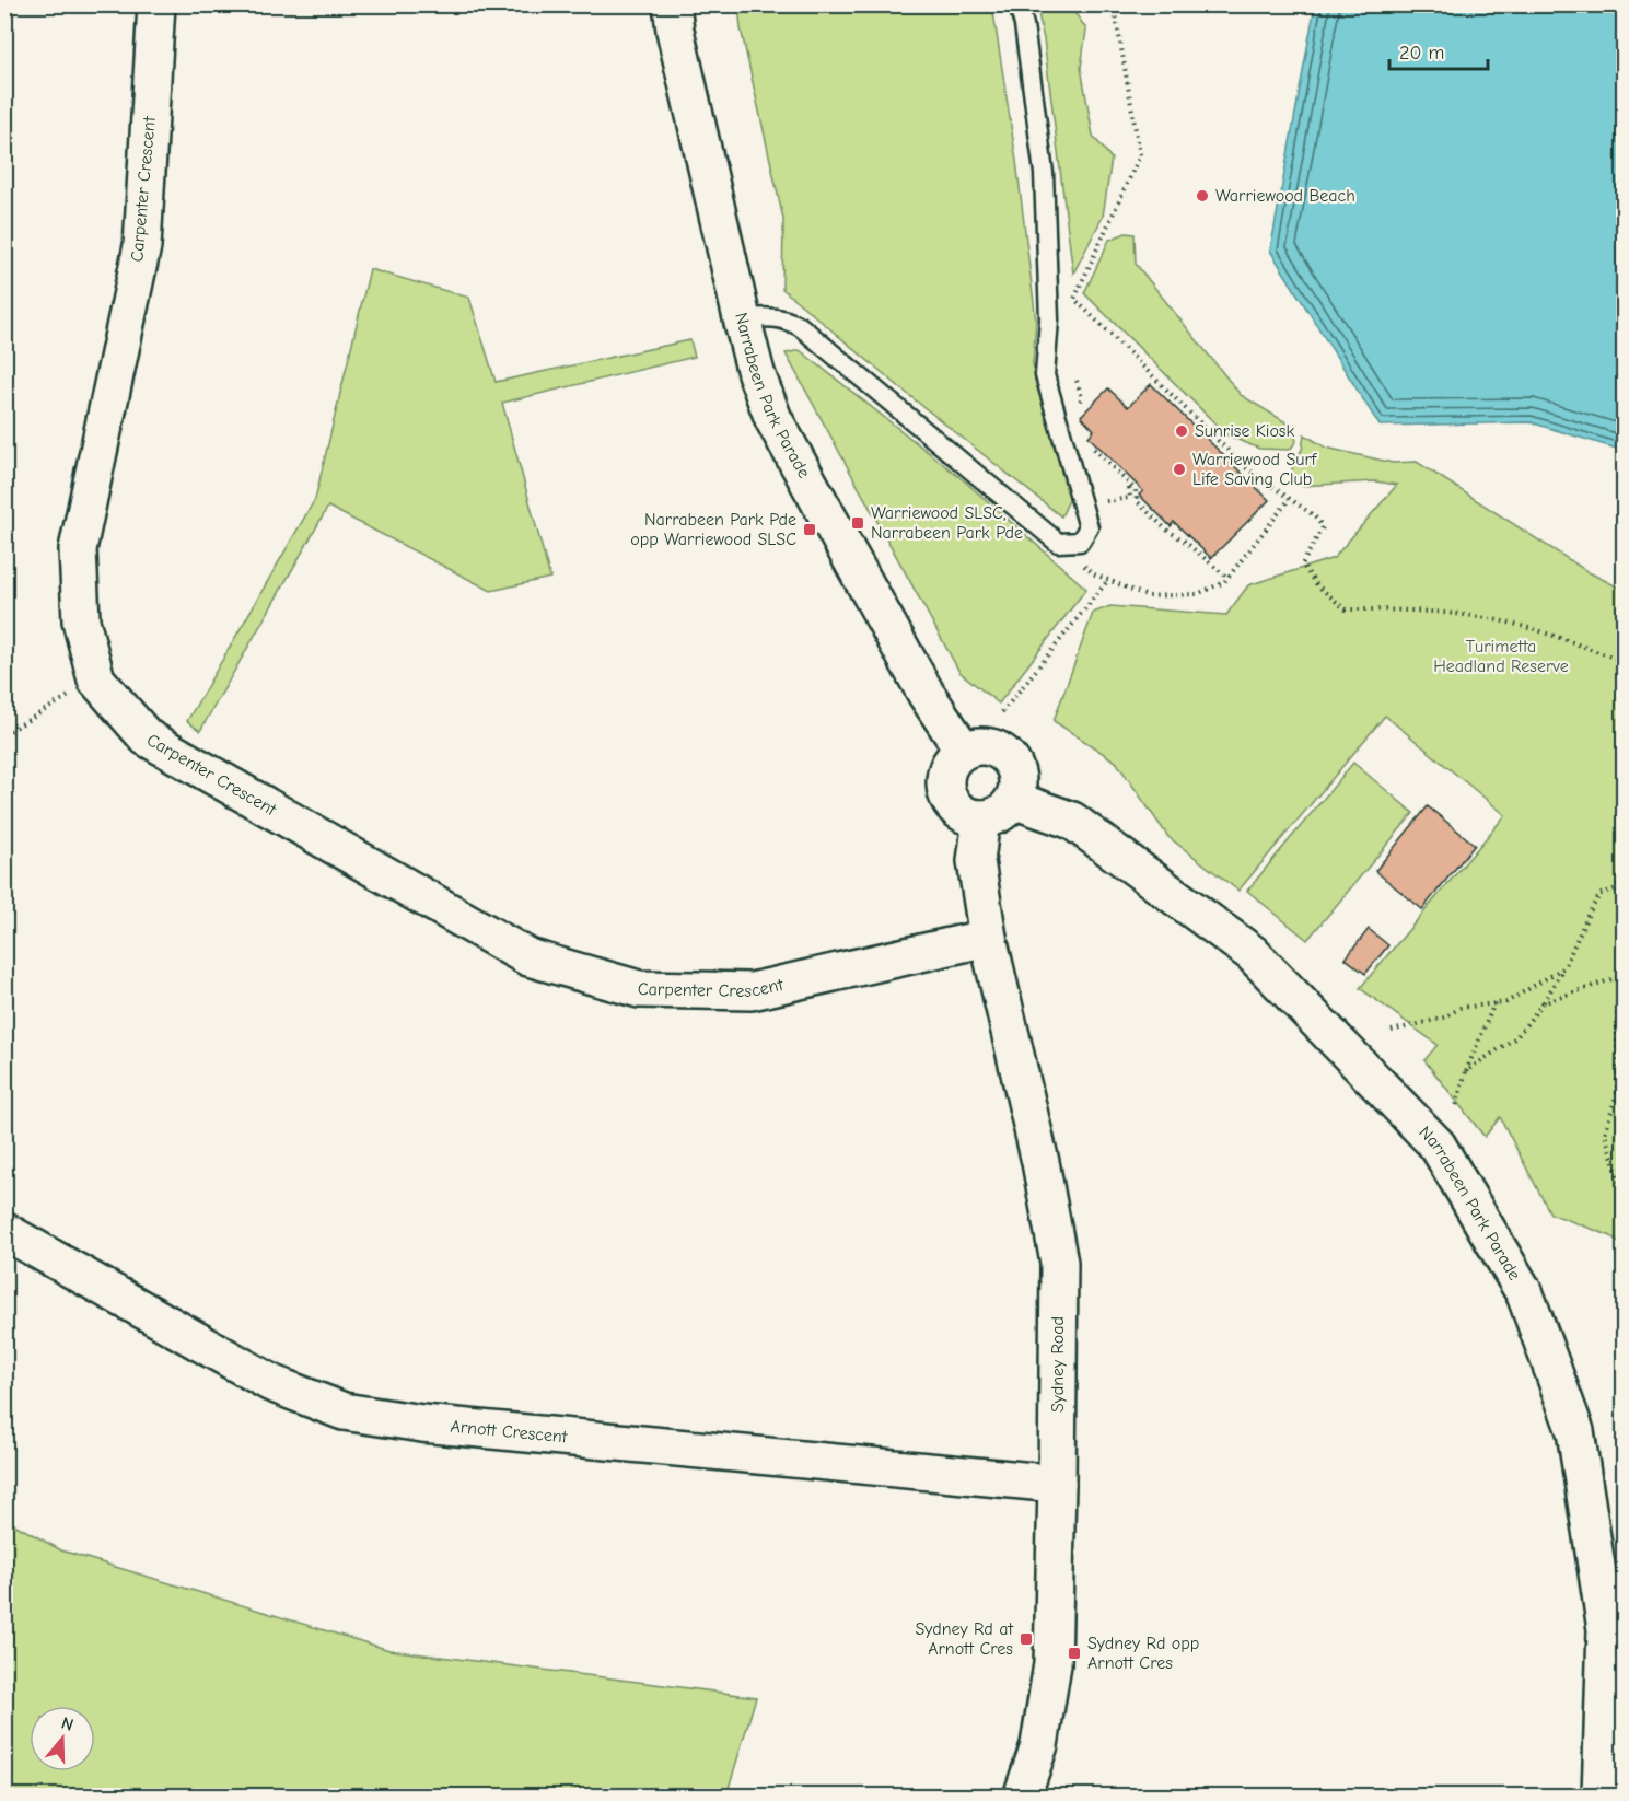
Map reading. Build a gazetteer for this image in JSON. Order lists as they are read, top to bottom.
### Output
{
  "streets": {
    "street": [
      "Carpenter Crescent",
      "Narrabeen Park Parade",
      "Sydney Road",
      "Arnott Crescent"
    ]
  },
  "crossings": [
    ["Carpenter Crescent", "Sydney Road"],
    ["Sydney Road", "Arnott Crescent"]
  ],
  "parks": ["Turimetta Headland Reserve"],
  "places": {
    "other": ["Warriewood Beach", "Sunrise Kiosk", "Warriewood Surf Life Saving Club"],
    "transit": [
      "Warriewood SLSC, Narrabeen Park Pde",
      "Narrabeen Park Pde opp Warriewood SLSC",
      "Sydney Rd at Arnott Cres",
      "Sydney Rd opp Arnott Cres"
    ]
  },
  "scale_bar": "20 m",
  "north": "top"
}
